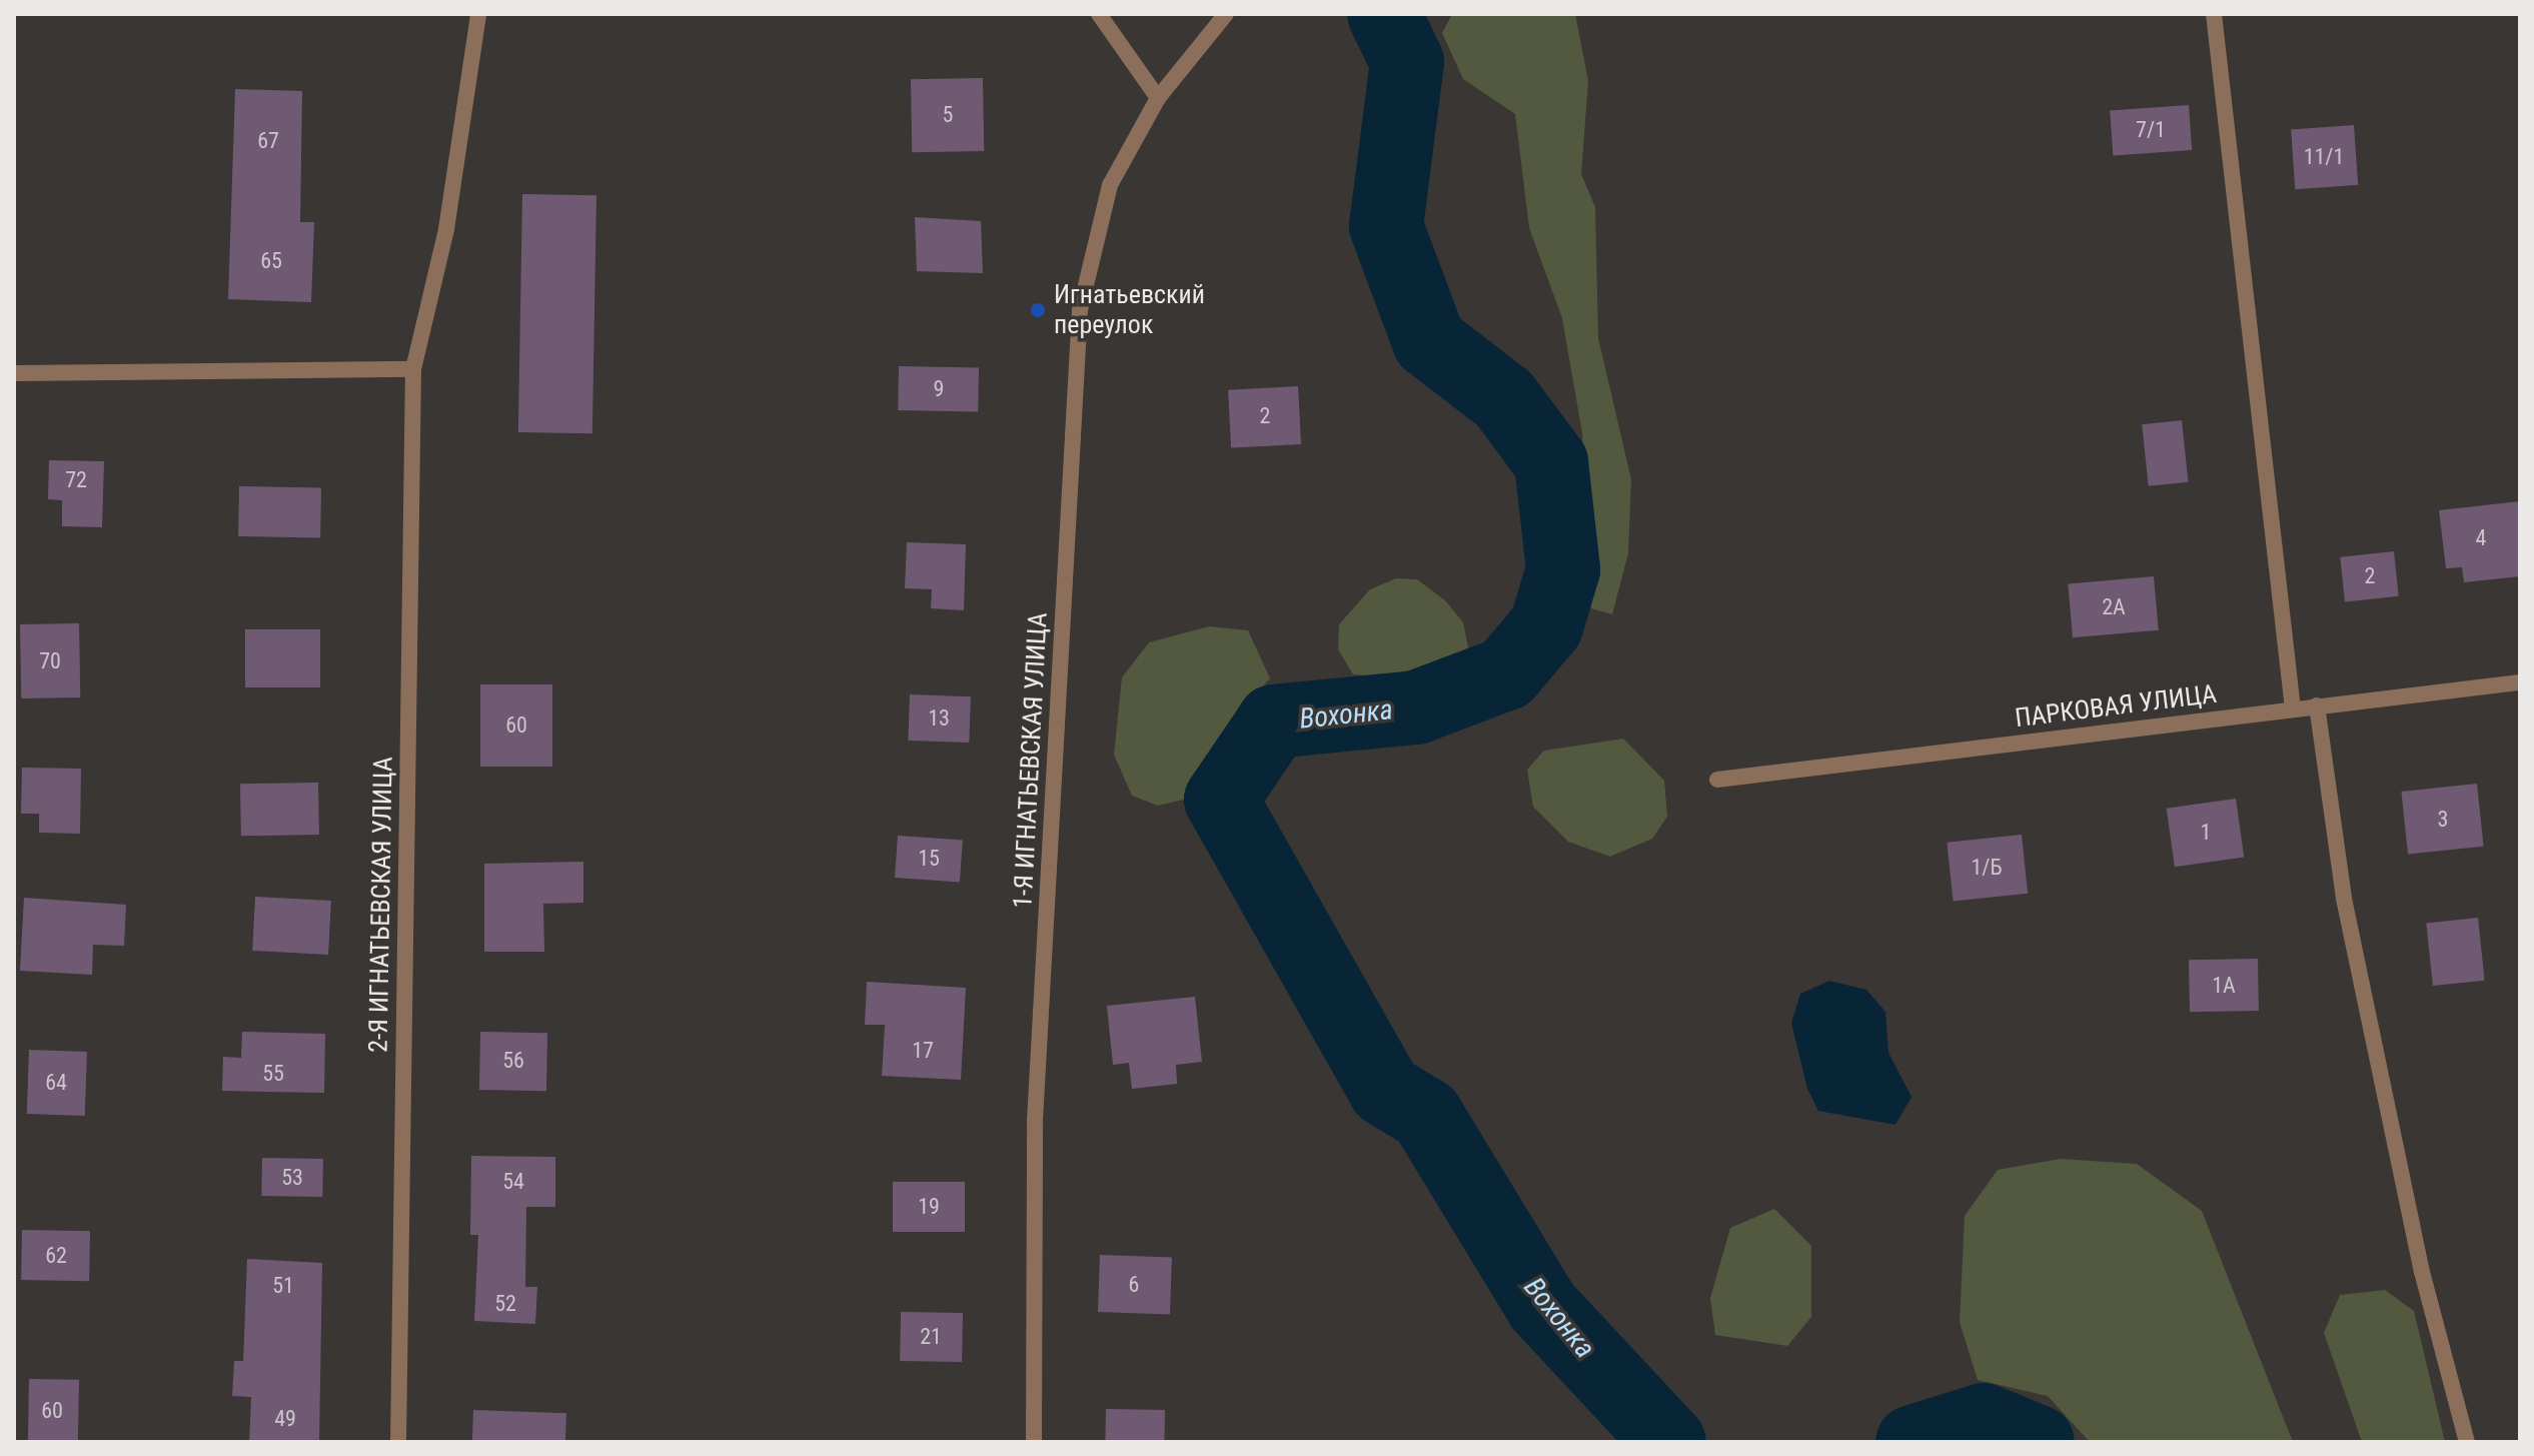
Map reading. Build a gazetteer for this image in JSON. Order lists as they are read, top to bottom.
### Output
{
  "streets": {
    "street": ["ПАРКОВАЯ УЛИЦА", "1-Я ИГНАТЬЕВСКАЯ УЛИЦА", "2-Я ИГНАТЬЕВСКАЯ УЛИЦА"]
  },
  "water": ["Вохонка"],
  "places": ["Игнатьевский переулок"],
  "house_numbers": [
    "5",
    "7/1",
    "67",
    "11/1",
    "65",
    "9",
    "2",
    "72",
    "4",
    "2",
    "2А",
    "70",
    "13",
    "60",
    "3",
    "1",
    "15",
    "1/Б",
    "1А",
    "17",
    "56",
    "55",
    "64",
    "53",
    "54",
    "19",
    "62",
    "6",
    "51",
    "52",
    "21",
    "60",
    "49"
  ]
}
